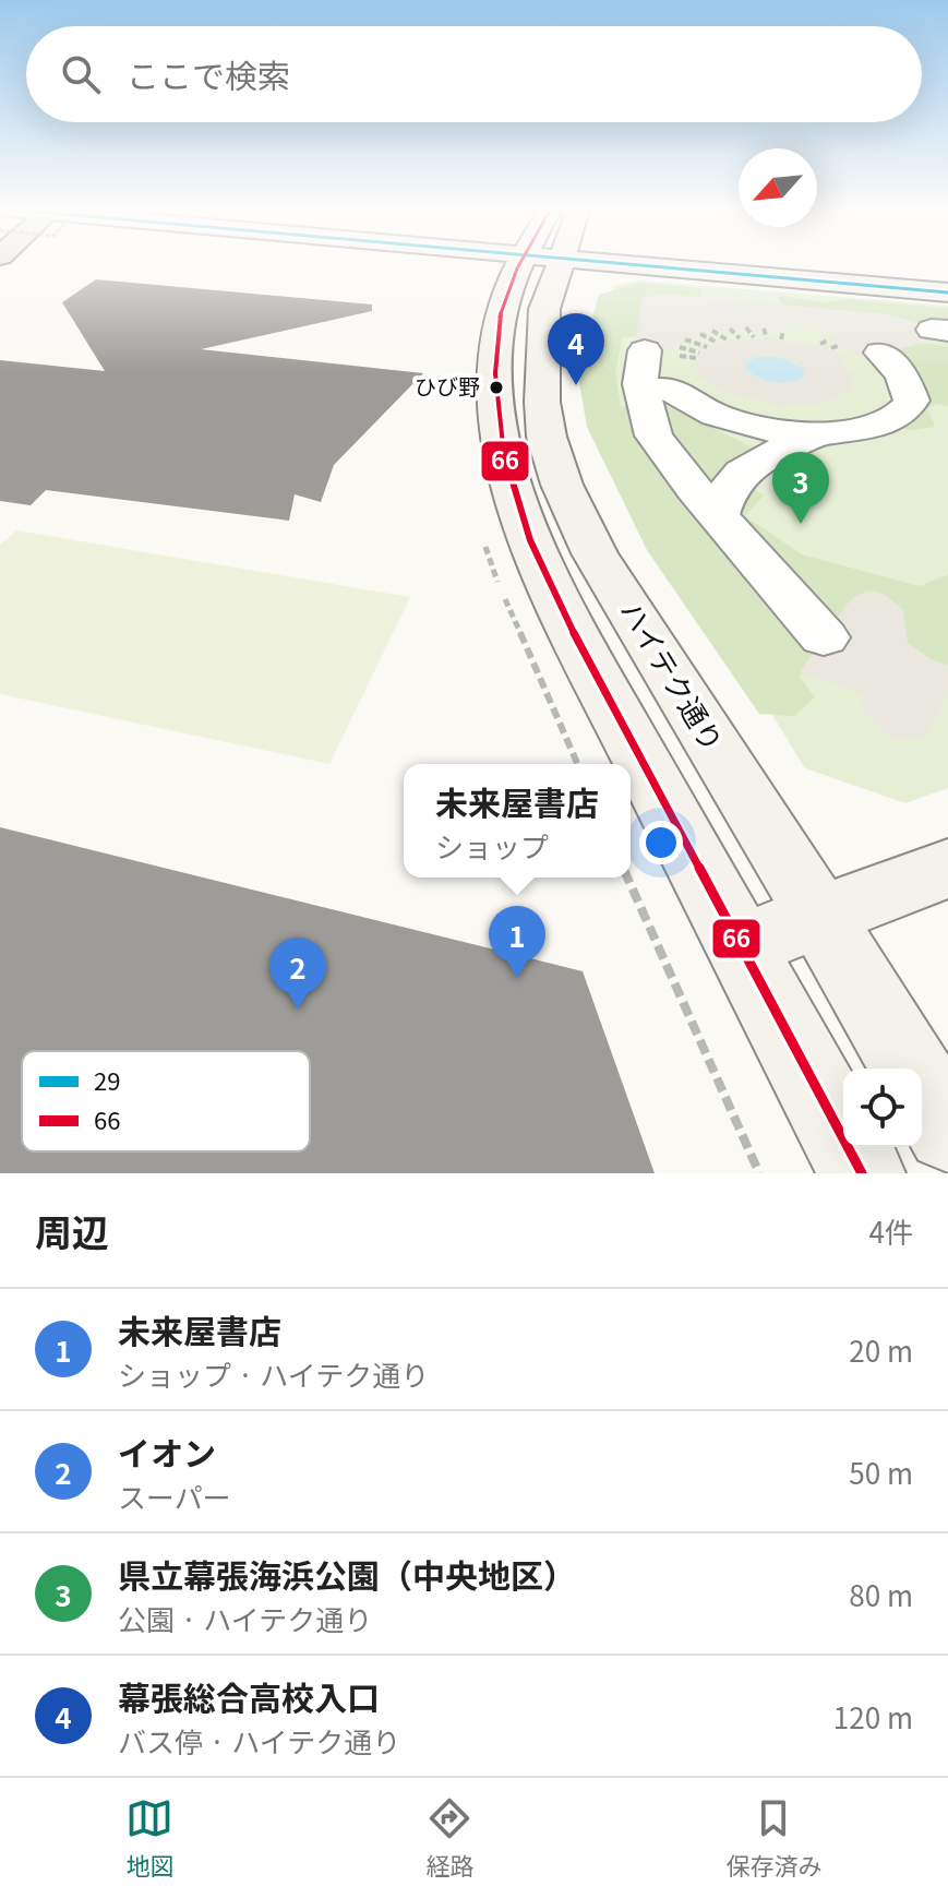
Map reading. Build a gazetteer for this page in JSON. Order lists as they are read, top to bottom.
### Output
{
  "streets": {
    "street": ["ハイテク通り"]
  },
  "places": ["ひび野"],
  "lines": ["transit line 29", "transit line 66"],
  "legend": ["29", "66"],
  "north": "bottom left",
  "page": {
    "search": "ここで検索",
    "pins": [
      "4",
      "3",
      "1",
      "2"
    ],
    "popup": ["未来屋書店", "ショップ"],
    "heading": ["周辺", "4件"],
    "list": [
      {
        "mark": "1",
        "name": "未来屋書店",
        "note": "ショップ · ハイテク通り",
        "value": "20 m"
      },
      {
        "mark": "2",
        "name": "イオン",
        "note": "スーパー",
        "value": "50 m"
      },
      {
        "mark": "3",
        "name": "県立幕張海浜公園（中央地区）",
        "note": "公園 · ハイテク通り",
        "value": "80 m"
      },
      {
        "mark": "4",
        "name": "幕張総合高校入口",
        "note": "バス停 · ハイテク通り",
        "value": "120 m"
      }
    ],
    "nav": ["地図", "経路", "保存済み"]
  }
}
